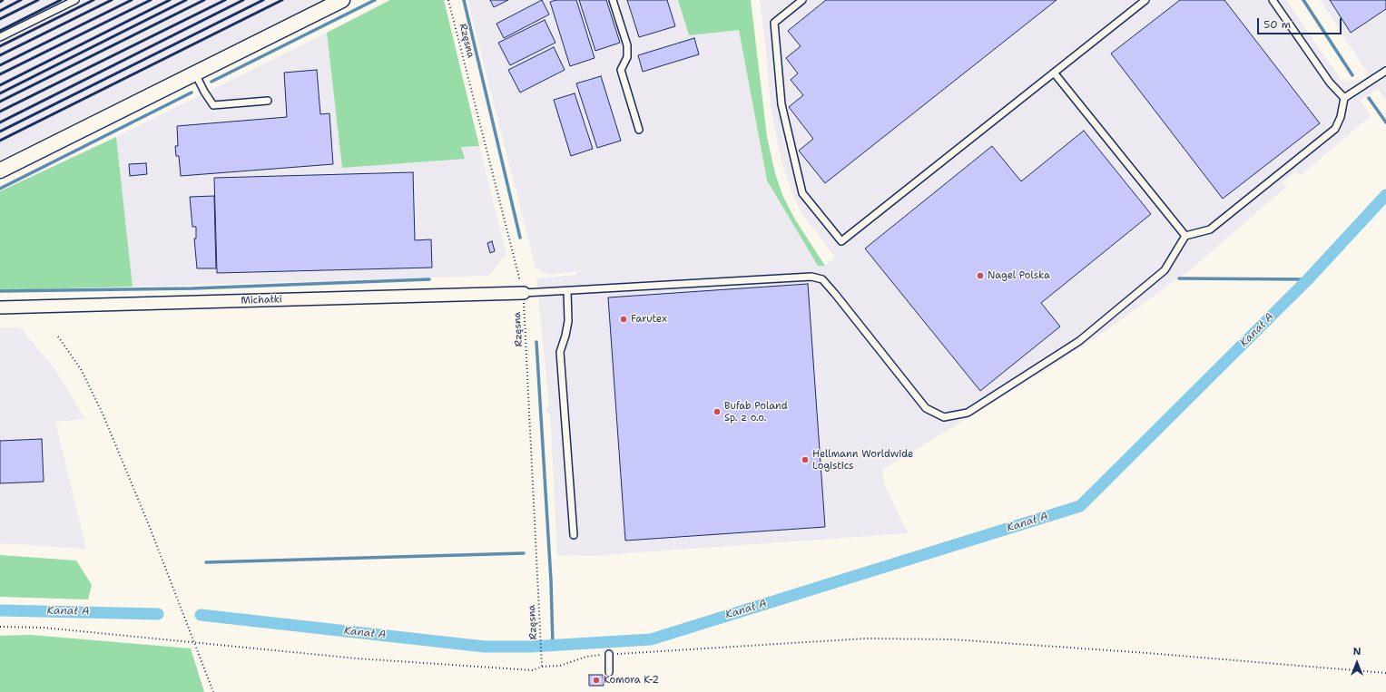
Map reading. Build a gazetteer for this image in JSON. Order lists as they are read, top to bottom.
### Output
{
  "streets": {
    "street": ["Michałki"],
    "path": ["Rzęsna"]
  },
  "crossings": [
    ["Rzęsna", "Michałki"]
  ],
  "water": ["Kanał A"],
  "places": [
    "Nagel Polska",
    "Farutex",
    "Bufab Poland Sp. z o.o.",
    "Hellmann Worldwide Logistics",
    "Komora K-2"
  ],
  "scale_bar": "50 m",
  "north": "top"
}
